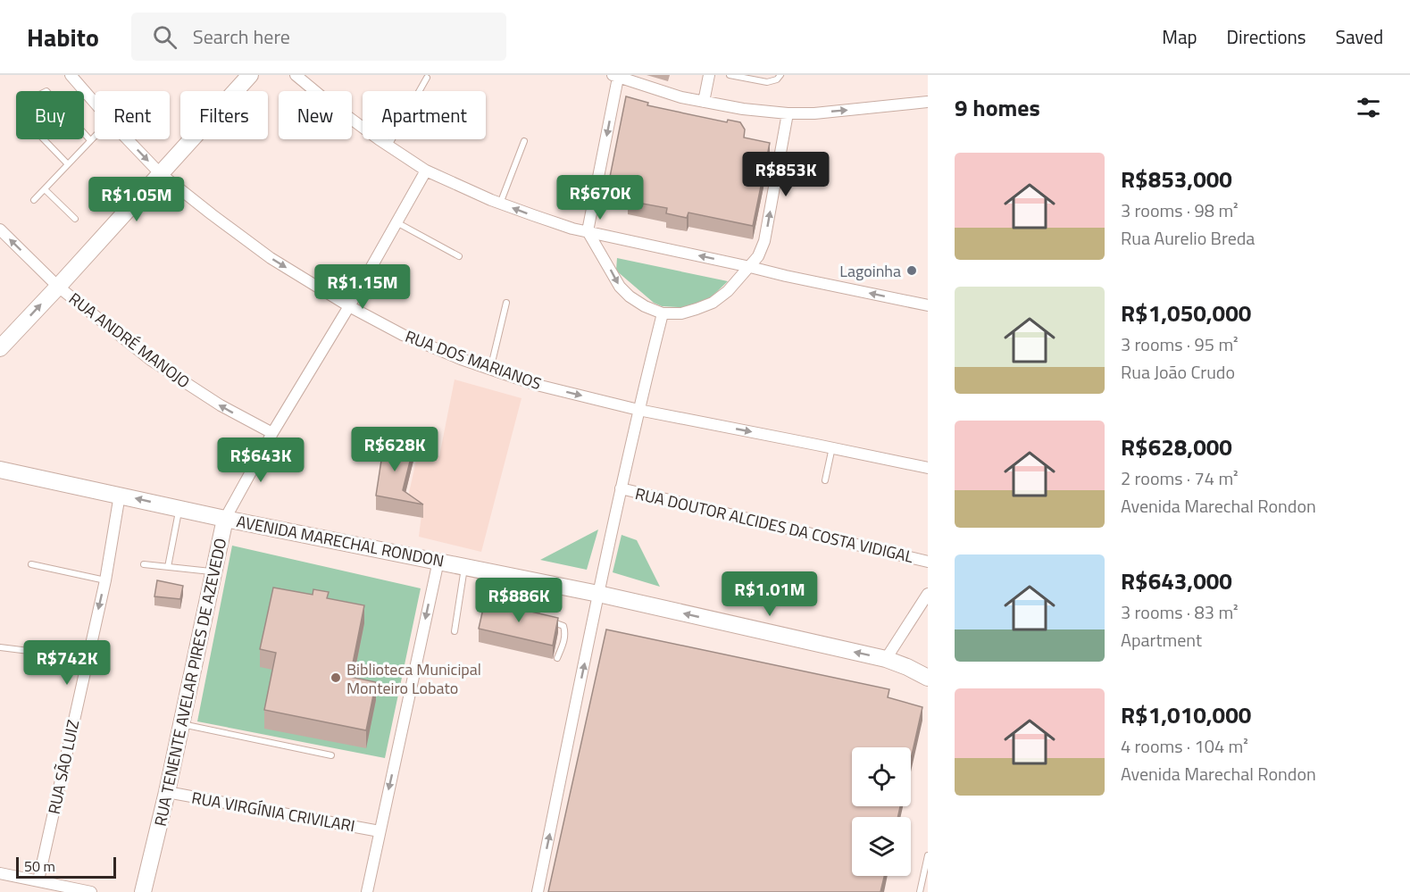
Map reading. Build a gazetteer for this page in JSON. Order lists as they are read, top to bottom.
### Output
{
  "streets": {
    "main road": ["AVENIDA MARECHAL RONDON", "RUA TENENTE AVELAR PIRES DE AZEVEDO"],
    "street": [
      "RUA ANDRÉ MANOJO",
      "RUA DOS MARIANOS",
      "RUA DOUTOR ALCIDES DA COSTA VIDIGAL",
      "RUA SÃO LUIZ",
      "RUA VIRGÍNIA CRIVILARI"
    ]
  },
  "crossings": [
    ["RUA ANDRÉ MANOJO", "RUA TENENTE AVELAR PIRES DE AZEVEDO"],
    ["RUA DOS MARIANOS", "RUA TENENTE AVELAR PIRES DE AZEVEDO"],
    ["AVENIDA MARECHAL RONDON", "RUA TENENTE AVELAR PIRES DE AZEVEDO"],
    ["AVENIDA MARECHAL RONDON", "RUA SÃO LUIZ"],
    ["RUA TENENTE AVELAR PIRES DE AZEVEDO", "RUA VIRGÍNIA CRIVILARI"]
  ],
  "one_way": ["RUA ANDRÉ MANOJO", "RUA DOS MARIANOS", "AVENIDA MARECHAL RONDON"],
  "places": ["Lagoinha", "Biblioteca Municipal Monteiro Lobato"],
  "scale_bar": "50 m",
  "page": {
    "header": "Habito",
    "search": "Search here",
    "nav": ["Map", "Directions", "Saved"],
    "heading": "9 homes",
    "chip": [
      "Buy",
      "Rent",
      "Filters",
      "New",
      "Apartment"
    ],
    "list": [
      {
        "name": "R$853,000",
        "note": "3 rooms · 98 m² · Rua Aurelio Breda"
      },
      {
        "name": "R$1,050,000",
        "note": "3 rooms · 95 m² · Rua João Crudo"
      },
      {
        "name": "R$628,000",
        "note": "2 rooms · 74 m² · Avenida Marechal Rondon"
      },
      {
        "name": "R$643,000",
        "note": "3 rooms · 83 m² · Apartment"
      },
      {
        "name": "R$1,010,000",
        "note": "4 rooms · 104 m² · Avenida Marechal Rondon"
      }
    ],
    "price": [
      "R$853K",
      "R$670K",
      "R$1.05M",
      "R$1.15M",
      "R$628K",
      "R$643K",
      "R$1.01M",
      "R$886K",
      "R$742K"
    ],
    "scale": "50 m"
  }
}
